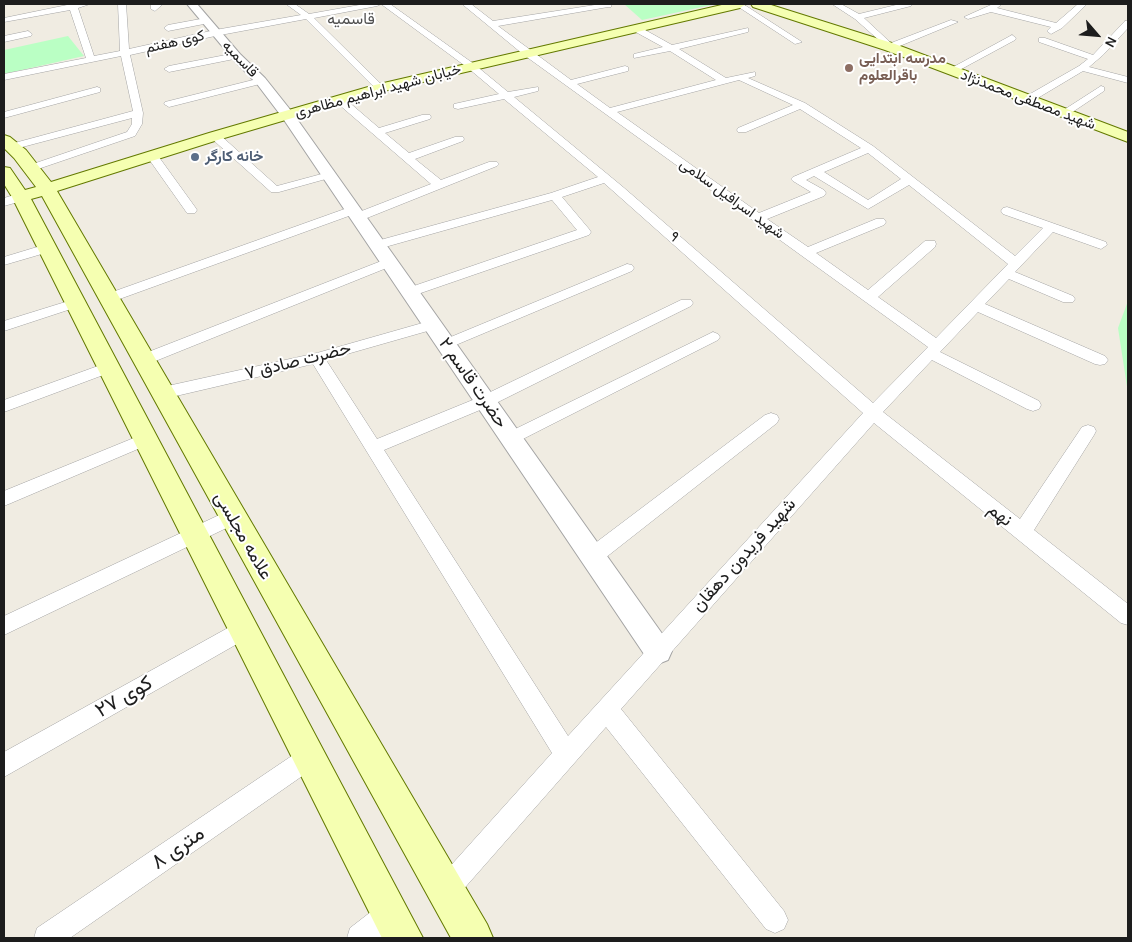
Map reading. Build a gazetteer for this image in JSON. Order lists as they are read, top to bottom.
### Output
{
  "streets": {
    "main road": ["خیابان شهید ابراهیم مظاهری", "شهید مصطفی محمدنژاد", "علامه مجلسی"],
    "street": [
      "کوی هفتم",
      "قاسمیه",
      "شهید اسرافیل سلامی",
      "۹",
      "۷ حضرت صادق",
      "۲ حضرت قاسم",
      "نهم",
      "شهید فریدون دهقان",
      "کوی ۲۷",
      "۸ متری"
    ]
  },
  "crossings": [
    ["کوی هفتم", "قاسمیه"],
    ["قاسمیه", "خیابان شهید ابراهیم مظاهری"],
    ["قاسمیه", "۲ حضرت قاسم"],
    ["خیابان شهید ابراهیم مظاهری", "شهید اسرافیل سلامی"],
    ["خیابان شهید ابراهیم مظاهری", "۹"],
    ["خیابان شهید ابراهیم مظاهری", "۲ حضرت قاسم"],
    ["خیابان شهید ابراهیم مظاهری", "علامه مجلسی"],
    ["شهید اسرافیل سلامی", "شهید فریدون دهقان"],
    ["۹", "نهم"],
    ["۹", "شهید فریدون دهقان"],
    ["۷ حضرت صادق", "۲ حضرت قاسم"],
    ["۷ حضرت صادق", "علامه مجلسی"],
    ["۲ حضرت قاسم", "شهید فریدون دهقان"],
    ["نهم", "شهید فریدون دهقان"],
    ["علامه مجلسی", "شهید فریدون دهقان"]
  ],
  "districts": ["قاسمیه"],
  "places": ["مدرسه ابتدایی باقرالعلوم", "خانه کارگر"],
  "north": "bottom right"
}
